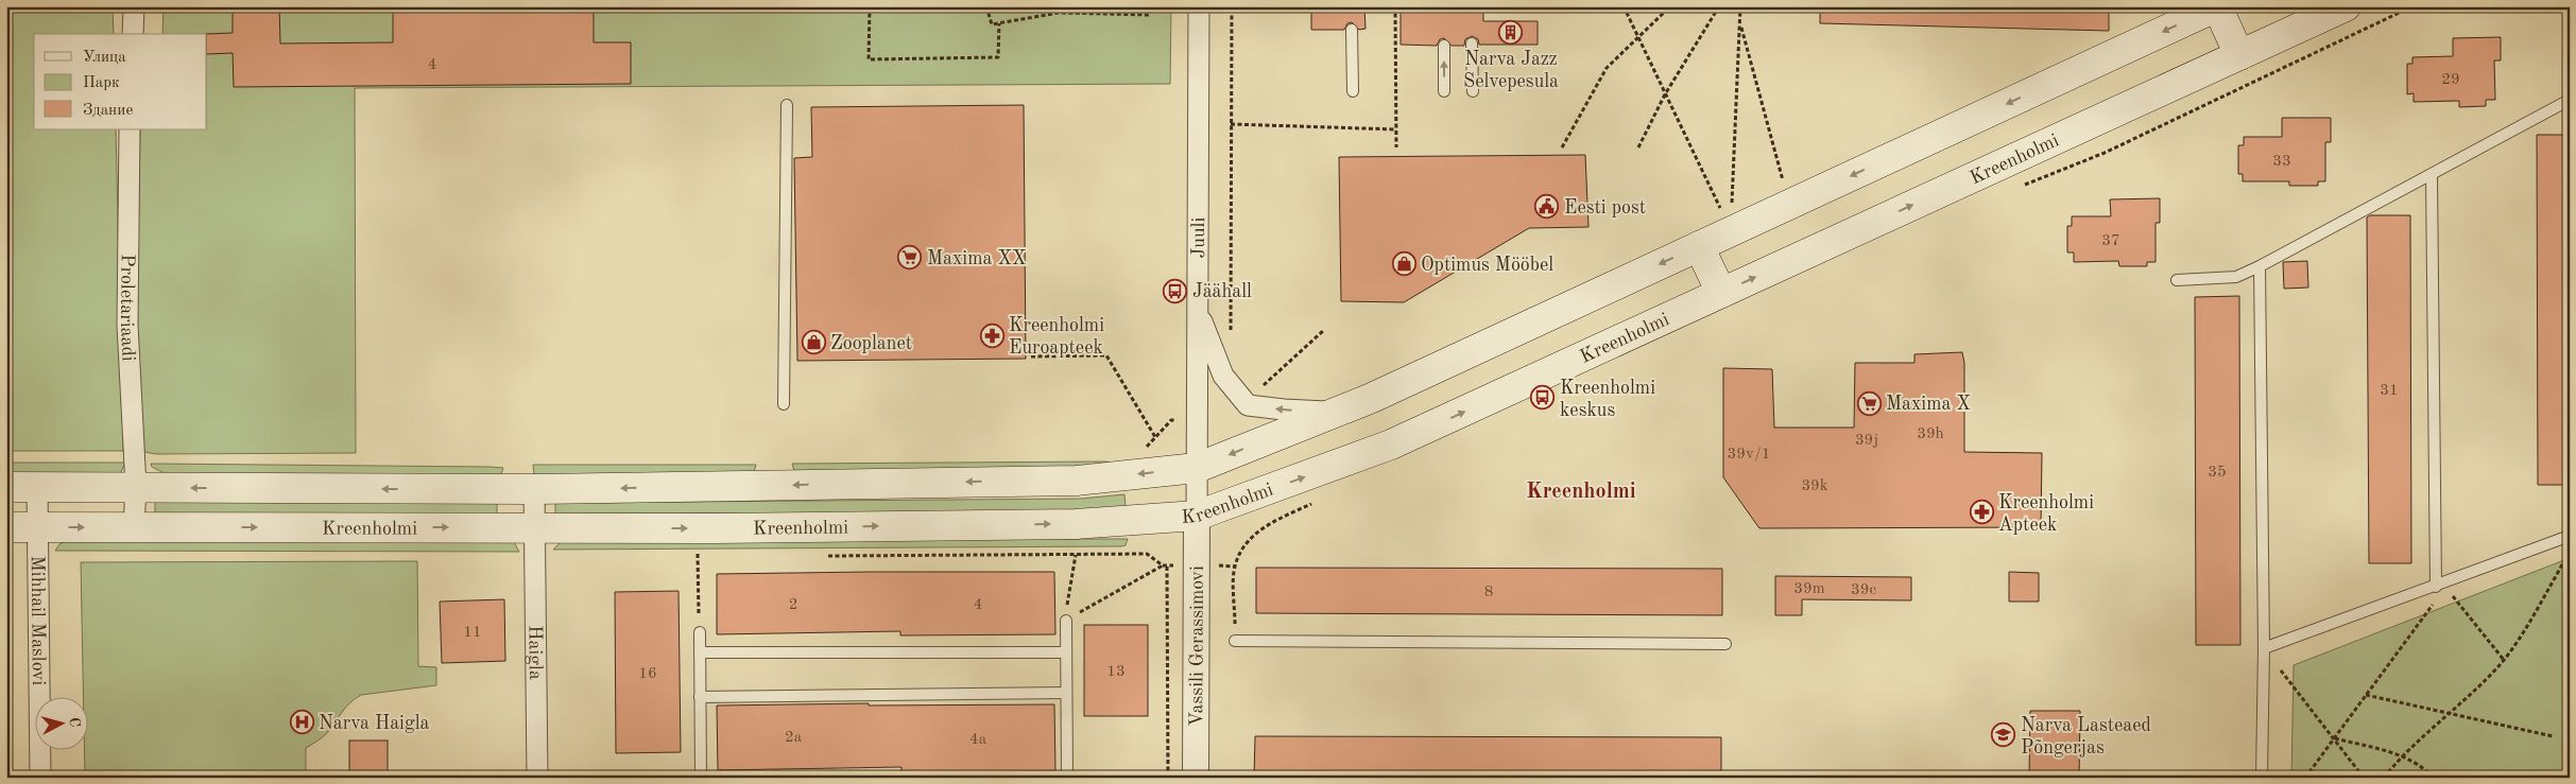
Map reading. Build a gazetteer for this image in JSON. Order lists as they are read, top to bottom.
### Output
{
  "streets": {
    "main road": ["Kreenholmi"],
    "street": [
      "Juuli",
      "Proletariaadi",
      "Mihhail Maslovi",
      "Vassili Gerassimovi",
      "Haigla"
    ]
  },
  "crossings": [
    ["Kreenholmi", "Juuli"],
    ["Kreenholmi", "Proletariaadi"],
    ["Kreenholmi", "Mihhail Maslovi"],
    ["Kreenholmi", "Vassili Gerassimovi"],
    ["Kreenholmi", "Haigla"],
    ["Juuli", "Vassili Gerassimovi"]
  ],
  "districts": ["Kreenholmi"],
  "places": {
    "building": ["Narva Jazz Selvepesula"],
    "public building": ["Eesti post"],
    "supermarket": ["Maxima XX", "Maxima X"],
    "shop": ["Optimus Mööbel", "Zooplanet"],
    "bus stop": ["Jäähall", "Kreenholmi keskus"],
    "pharmacy": ["Kreenholmi Euroapteek", "Kreenholmi Apteek"],
    "hospital": ["Narva Haigla"],
    "school or university": ["Narva Lasteaed Põngerjas"]
  },
  "house_numbers": [
    "4",
    "29",
    "33",
    "37",
    "31",
    "39h",
    "39j",
    "39v/1",
    "35",
    "39k",
    "39m",
    "39c",
    "8",
    "2",
    "4",
    "11",
    "13",
    "16",
    "2a",
    "4a"
  ],
  "legend": ["Улица", "Парк", "Здание"],
  "north": "right"
}
